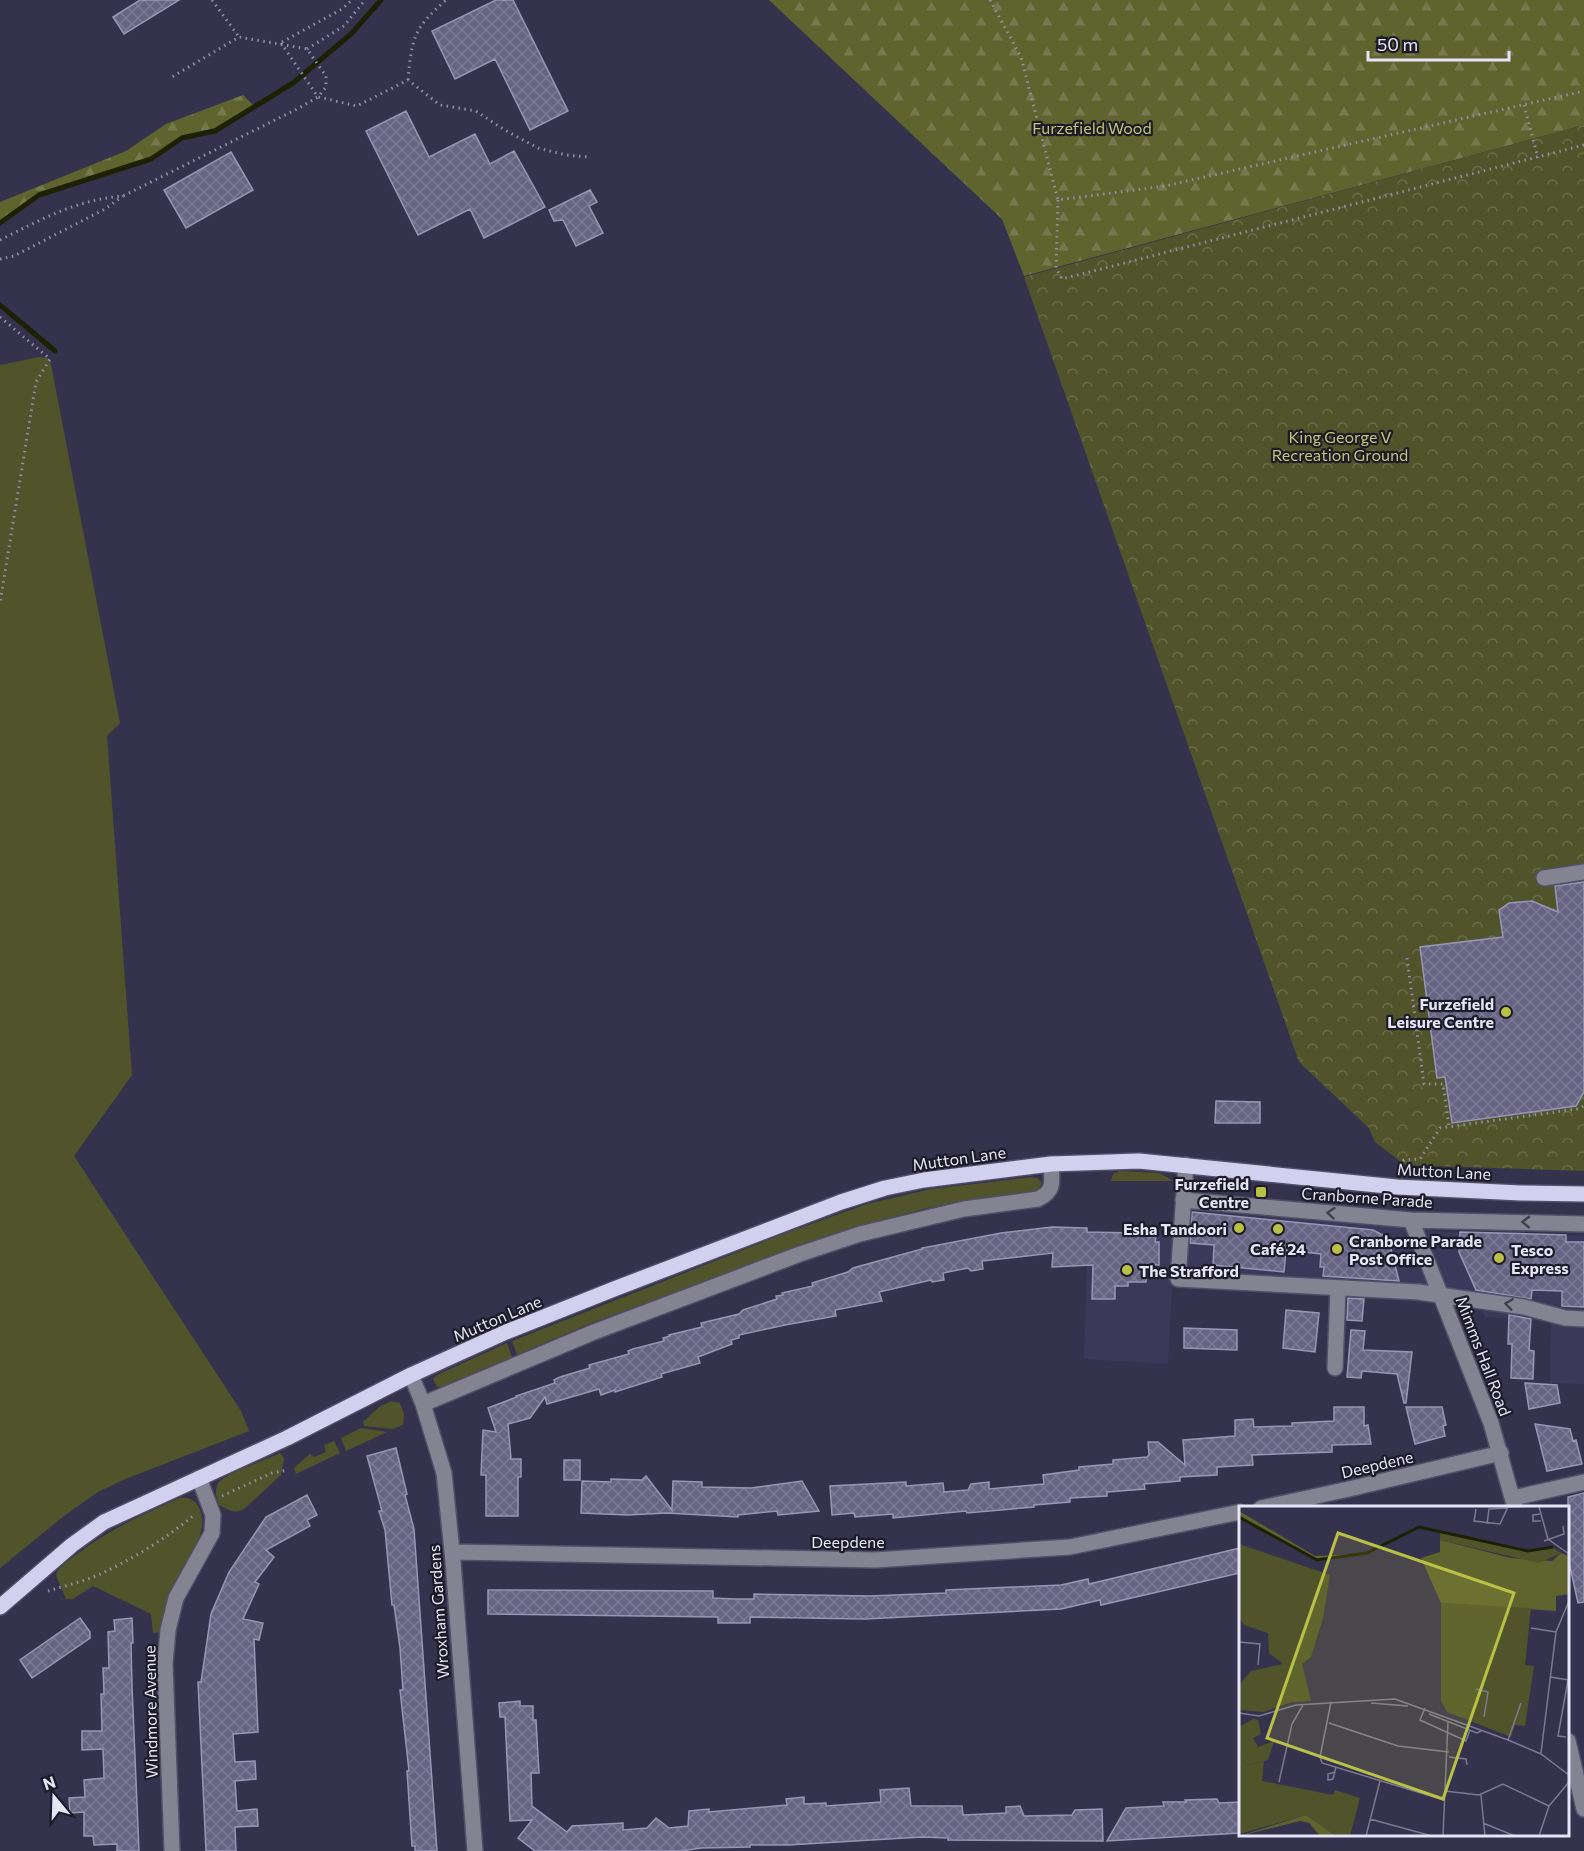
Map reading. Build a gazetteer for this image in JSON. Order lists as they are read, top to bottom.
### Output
{
  "streets": {
    "main road": ["Mutton Lane"],
    "street": [
      "Cranborne Parade",
      "Mimms Hall Road",
      "Deepdene",
      "Wroxham Gardens",
      "Windmore Avenue"
    ]
  },
  "crossings": [
    ["Mutton Lane", "Wroxham Gardens"],
    ["Mutton Lane", "Windmore Avenue"],
    ["Cranborne Parade", "Mimms Hall Road"],
    ["Mimms Hall Road", "Deepdene"],
    ["Deepdene", "Wroxham Gardens"]
  ],
  "parks": ["Furzefield Wood", "King George V Recreation Ground"],
  "places": {
    "other": [
      "Furzefield Leisure Centre",
      "Esha Tandoori",
      "Café 24",
      "Cranborne Parade Post Office",
      "Tesco Express",
      "The Strafford"
    ],
    "transit": ["Furzefield Centre"]
  },
  "scale_bar": "50 m",
  "north": "top"
}
